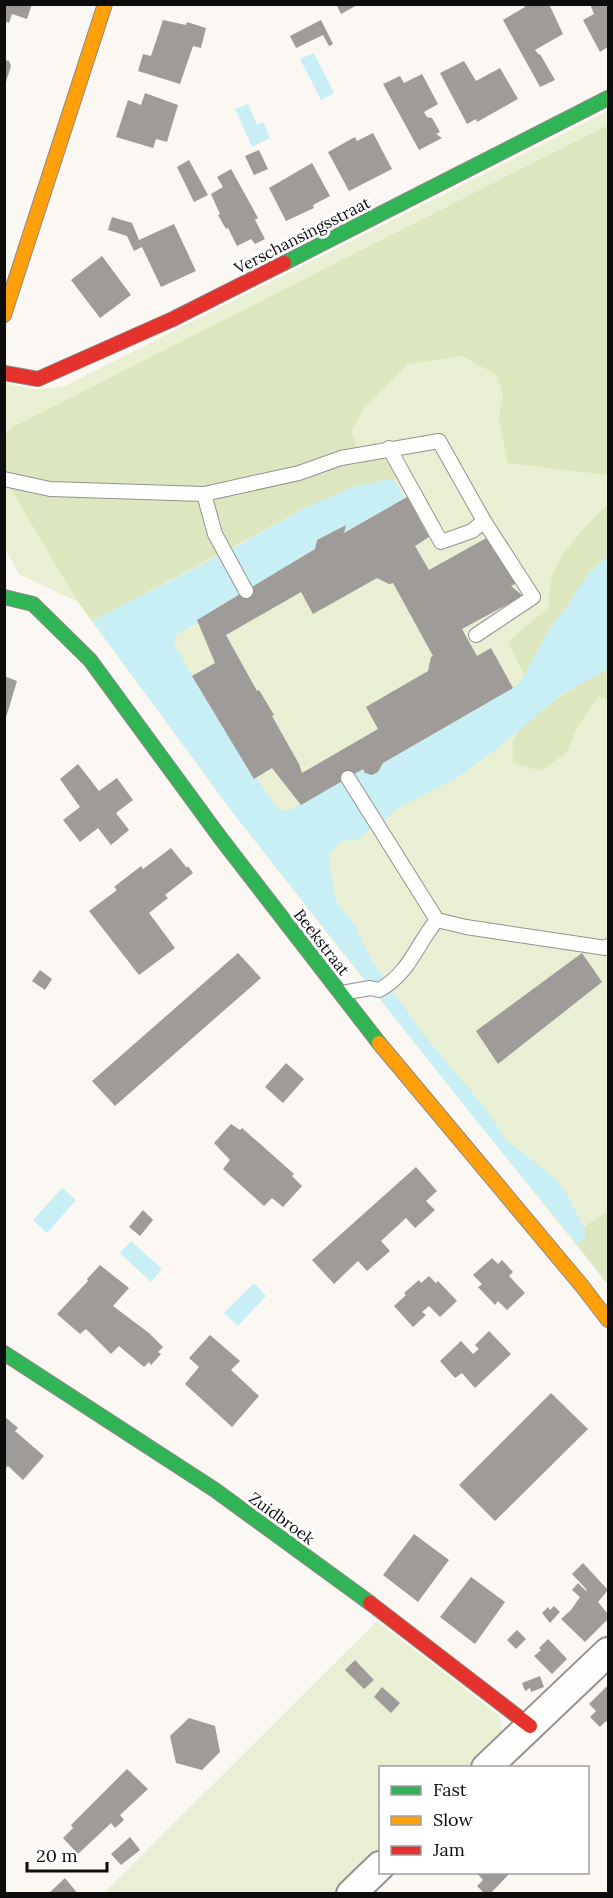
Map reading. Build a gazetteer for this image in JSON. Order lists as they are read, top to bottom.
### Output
{
  "streets": {
    "street": ["Verschansingsstraat", "Beekstraat", "Zuidbroek"]
  },
  "legend": ["Fast", "Slow", "Jam"],
  "scale_bar": "20 m"
}
